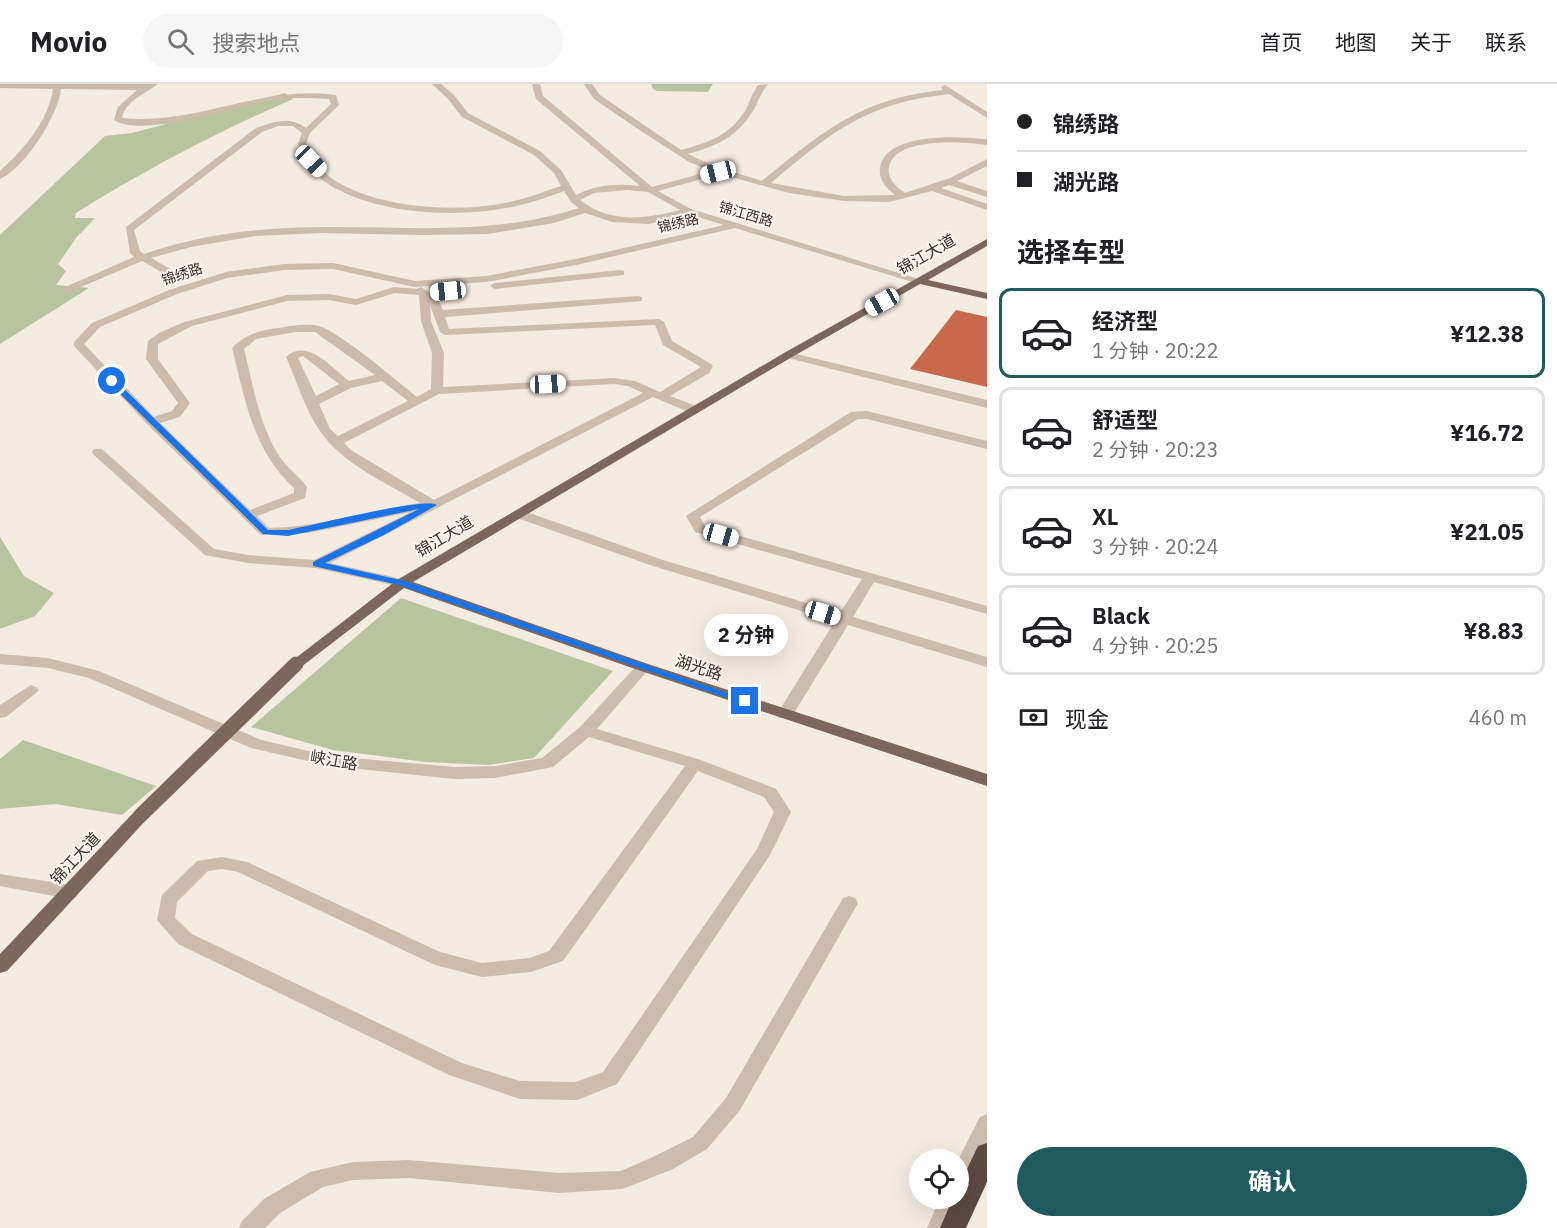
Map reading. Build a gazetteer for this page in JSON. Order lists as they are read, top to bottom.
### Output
{
  "streets": {
    "main road": ["锦江大道", "湖光路"],
    "street": ["锦江西路", "锦绣路", "峡江路"]
  },
  "crossings": [
    ["锦江西路", "锦绣路"],
    ["锦江西路", "锦江大道"],
    ["锦江大道", "湖光路"],
    ["湖光路", "峡江路"]
  ],
  "page": {
    "header": "Movio",
    "search": "搜索地点",
    "nav": [
      "首页",
      "地图",
      "关于",
      "联系"
    ],
    "banner": ["锦绣路", "湖光路"],
    "heading": "选择车型",
    "list": [
      {
        "name": "经济型",
        "note": "1 分钟 · 20:22",
        "value": "¥12.38"
      },
      {
        "name": "舒适型",
        "note": "2 分钟 · 20:23",
        "value": "¥16.72"
      },
      {
        "name": "XL",
        "note": "3 分钟 · 20:24",
        "value": "¥21.05"
      },
      {
        "name": "Black",
        "note": "4 分钟 · 20:25",
        "value": "¥8.83"
      }
    ],
    "bubble": "2 分钟",
    "pay": ["现金", "460 m"],
    "buttons": "确认"
  }
}
